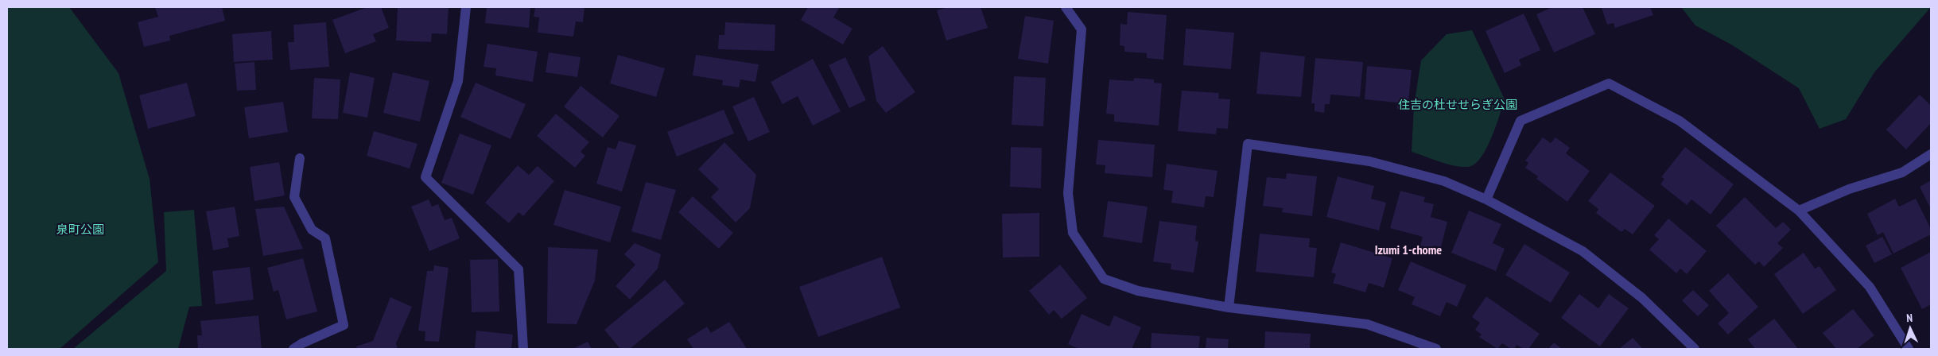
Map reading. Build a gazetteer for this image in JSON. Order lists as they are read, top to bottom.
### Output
{
  "districts": ["Izumi 1-chome"],
  "parks": ["住吉の杜せせらぎ公園", "泉町公園"],
  "north": "top"
}
